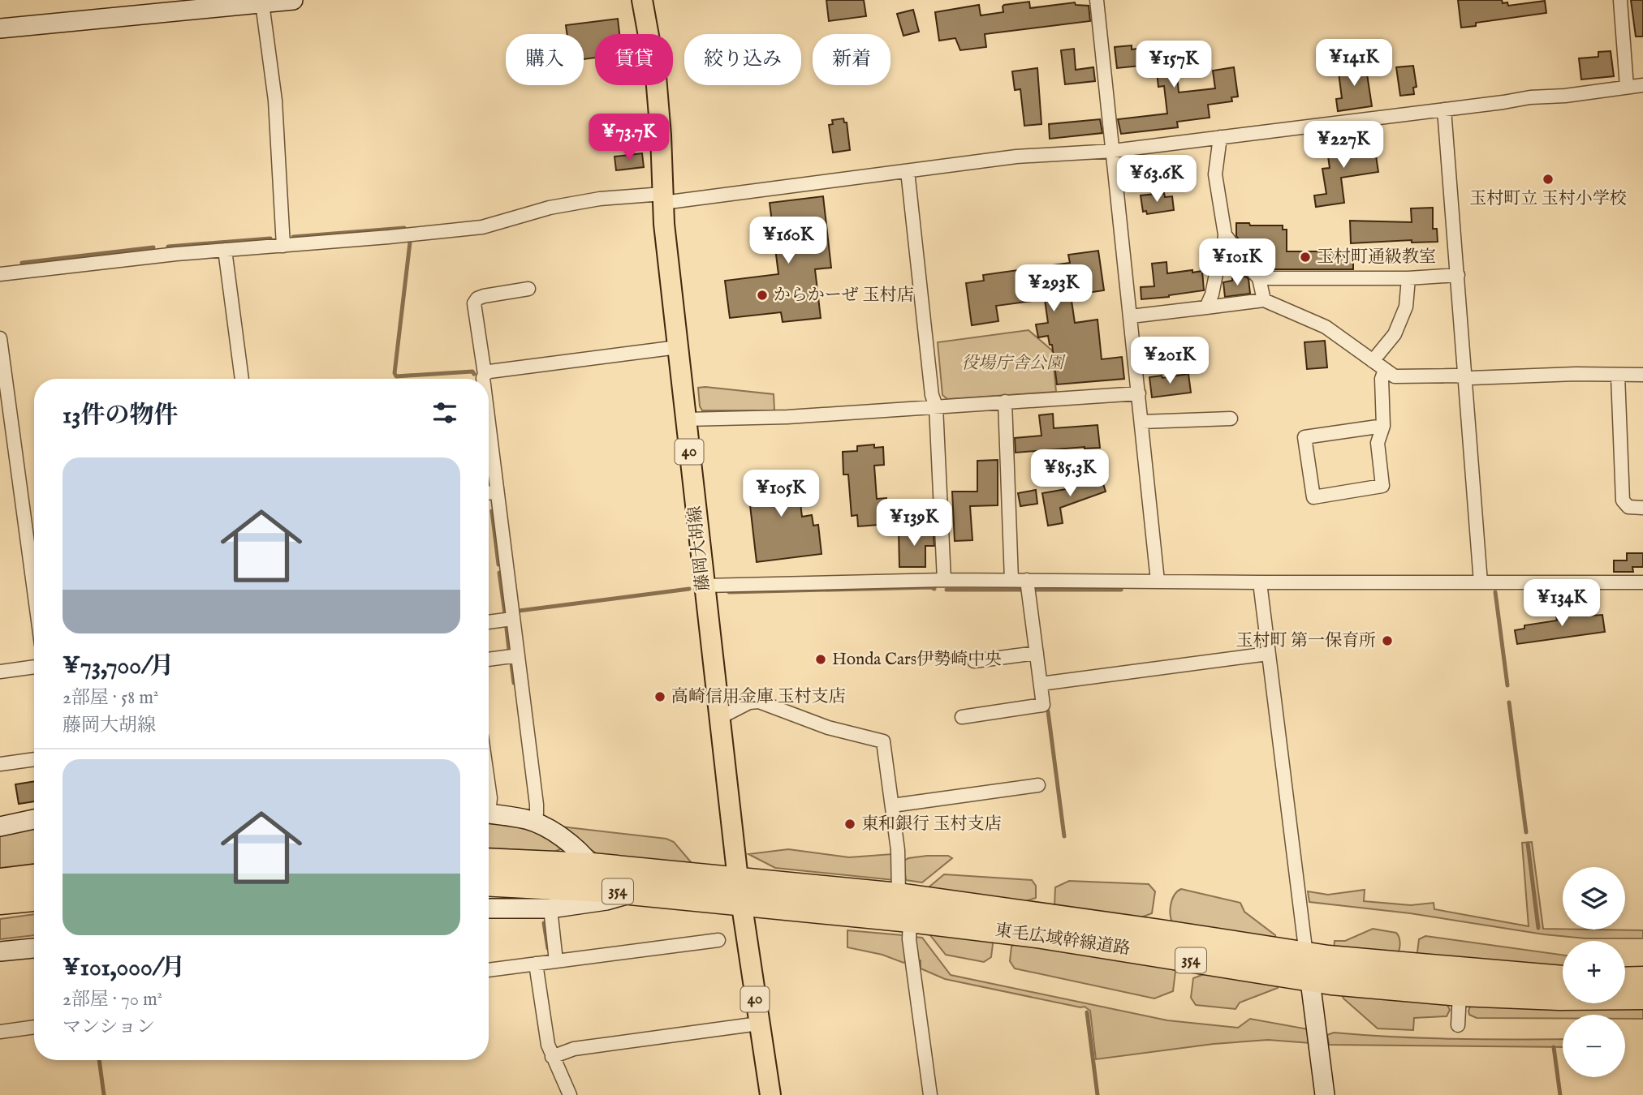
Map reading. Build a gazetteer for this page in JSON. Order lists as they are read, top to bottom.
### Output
{
  "streets": {
    "highway": ["354", "東毛広域幹線道路"],
    "main road": ["40", "藤岡大胡線"]
  },
  "crossings": [
    ["藤岡大胡線", "東毛広域幹線道路"]
  ],
  "parks": ["役場庁舎公園"],
  "places": [
    "玉村町立 玉村小学校",
    "玉村町通級教室",
    "からかーぜ 玉村店",
    "玉村町 第一保育所",
    "Honda Cars伊勢崎中央",
    "高崎信用金庫 玉村支店",
    "東和銀行 玉村支店"
  ],
  "page": {
    "chip": [
      "購入",
      "賃貸",
      "絞り込み",
      "新着"
    ],
    "price": [
      "¥141K",
      "¥157K",
      "¥73.7K",
      "¥227K",
      "¥63.6K",
      "¥160K",
      "¥101K",
      "¥293K",
      "¥201K",
      "¥85.3K",
      "¥105K",
      "¥139K",
      "¥134K"
    ],
    "heading": "13件の物件",
    "list": [
      {
        "name": "¥73,700/月",
        "note": "2部屋 · 58 m² · 藤岡大胡線"
      },
      {
        "name": "¥101,000/月",
        "note": "2部屋 · 70 m² · マンション"
      }
    ],
    "map_buttons": ["+", "−"]
  }
}
